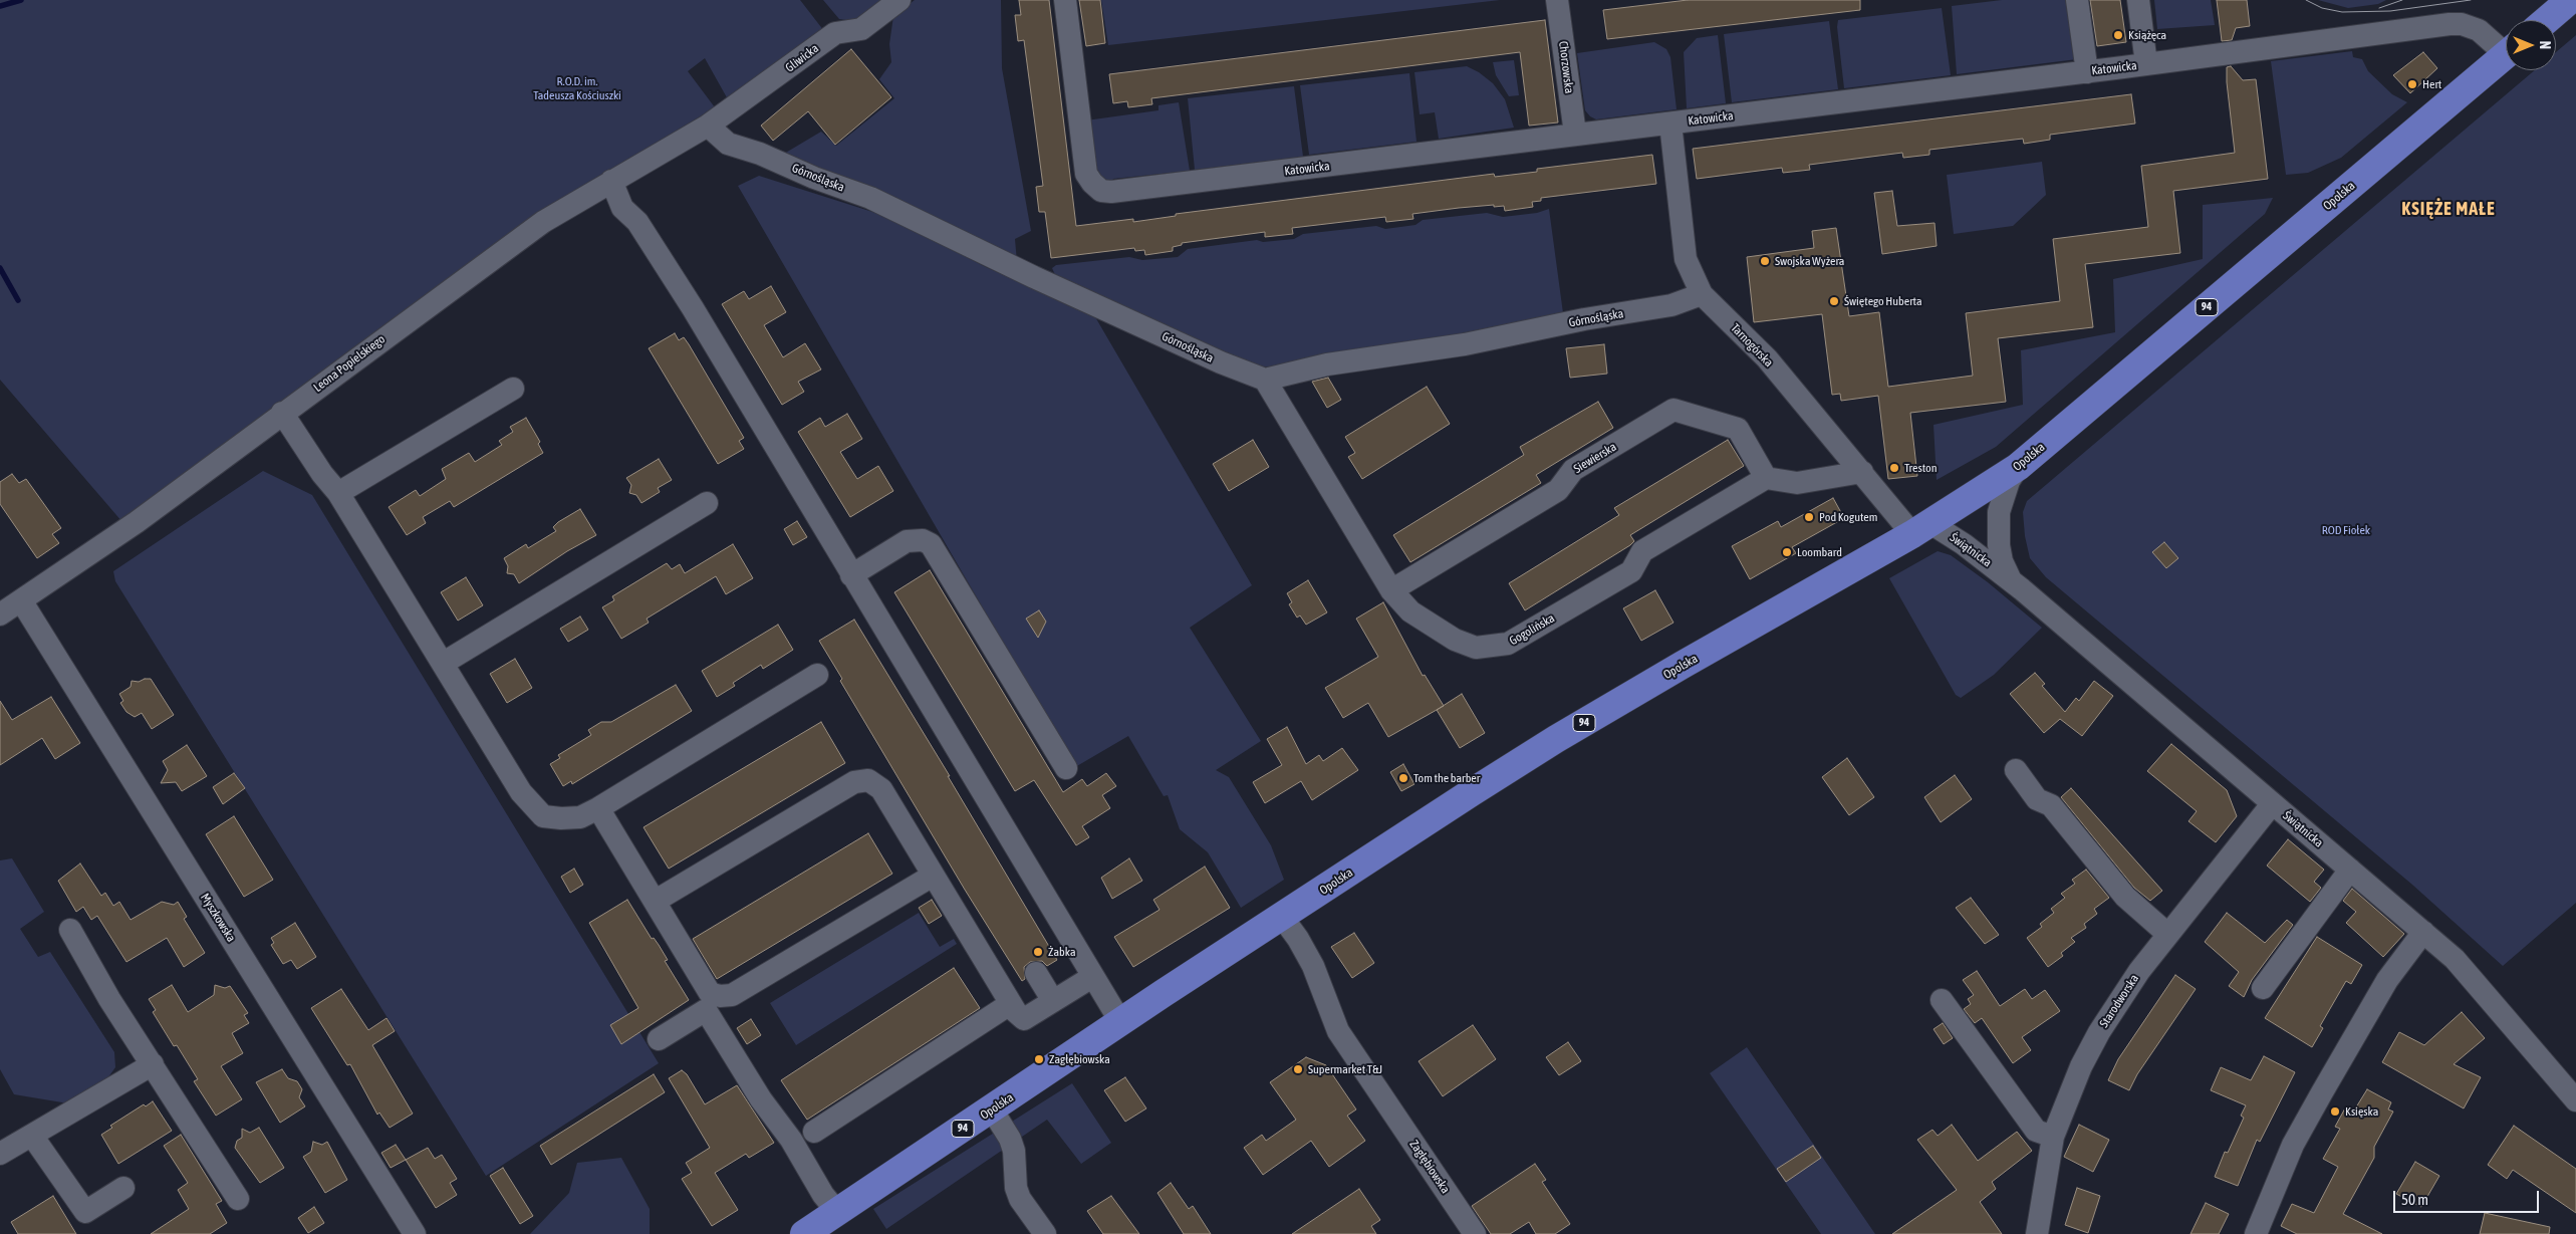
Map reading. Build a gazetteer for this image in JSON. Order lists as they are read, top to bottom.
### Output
{
  "streets": {
    "main road": ["Opolska", "94"],
    "street": [
      "Gliwicka",
      "Chorzowska",
      "Katowicka",
      "Górnośląska",
      "Tarnogórska",
      "Leona Popielskiego",
      "Siewierska",
      "Świątnicka",
      "Gogolińska",
      "Myszkowska",
      "Starodworska",
      "Zagłębiowska"
    ]
  },
  "crossings": [
    ["Gliwicka", "Górnośląska"],
    ["Gliwicka", "Leona Popielskiego"],
    ["Chorzowska", "Katowicka"],
    ["Katowicka", "Tarnogórska"],
    ["Górnośląska", "Tarnogórska"],
    ["Górnośląska", "Leona Popielskiego"],
    ["Górnośląska", "Gogolińska"],
    ["Opolska", "Tarnogórska"],
    ["Opolska", "Świątnicka"],
    ["Opolska", "Zagłębiowska"],
    ["Tarnogórska", "Świątnicka"],
    ["Leona Popielskiego", "Myszkowska"],
    ["Siewierska", "Gogolińska"],
    ["Świątnicka", "Starodworska"]
  ],
  "districts": ["KSIĘŻE MAŁE"],
  "parks": ["R.O.D. im. Tadeusza Kościuszki", "ROD Fiołek"],
  "places": [
    "Książęca",
    "Hert",
    "Swojska Wyżera",
    "Świętego Huberta",
    "Treston",
    "Pod Kogutem",
    "Loombard",
    "Tom the barber",
    "Żabka",
    "Zagłębiowska",
    "Supermarket T&J",
    "Księska"
  ],
  "scale_bar": "50 m",
  "north": "right"
}
